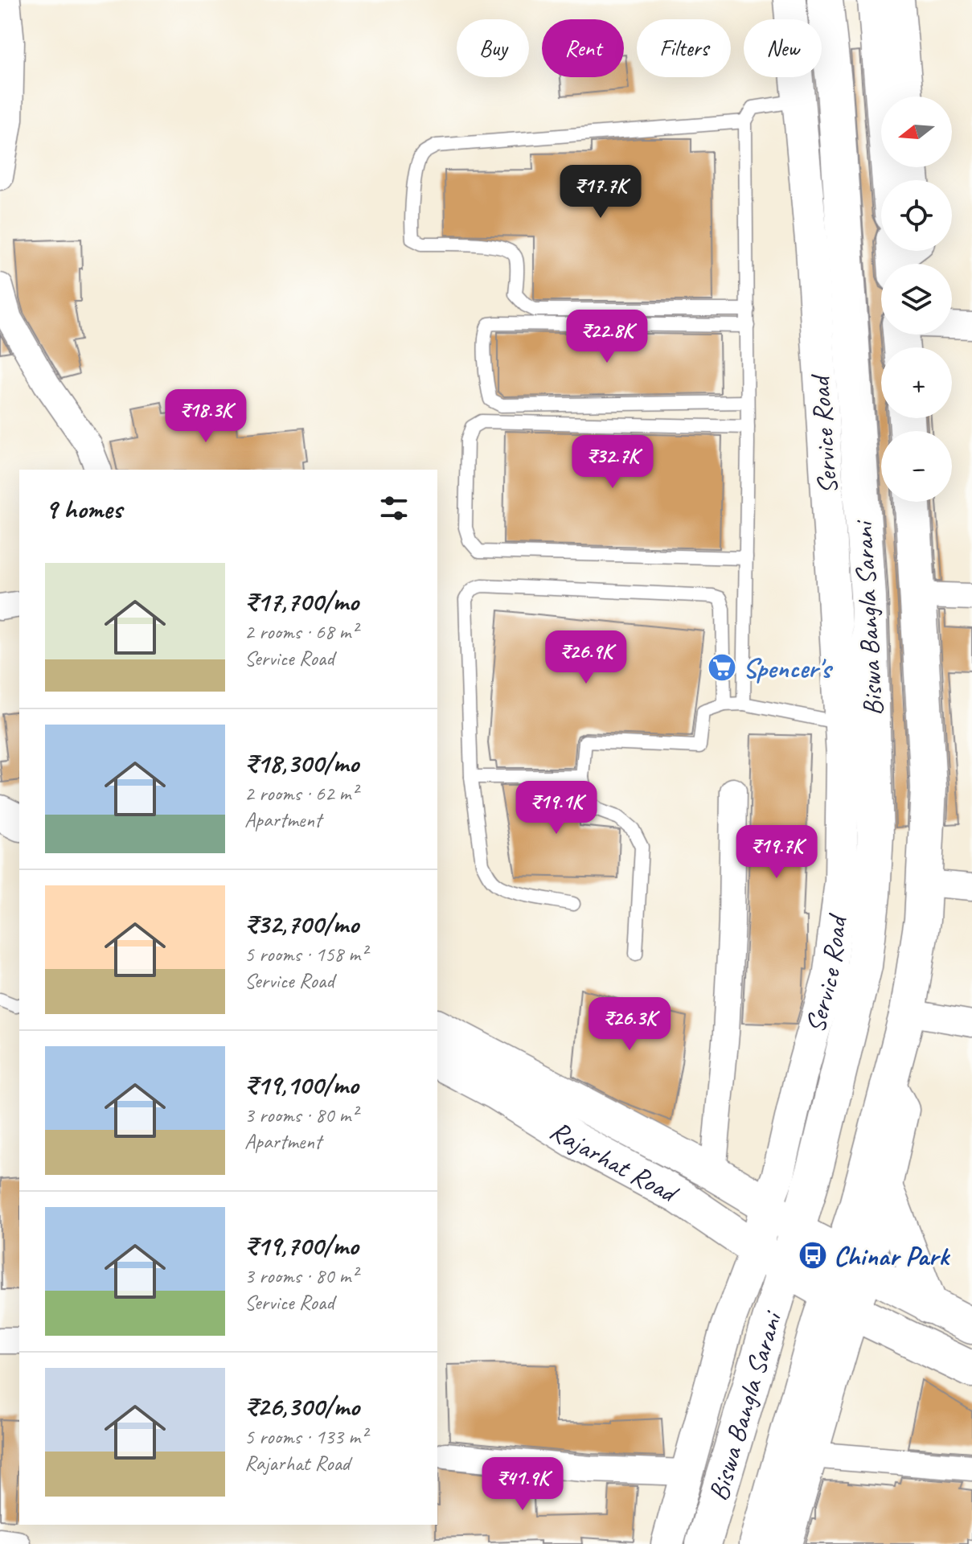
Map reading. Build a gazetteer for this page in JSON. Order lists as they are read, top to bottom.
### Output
{
  "streets": {
    "main road": ["Biswa Bangla Sarani", "Rajarhat Road"],
    "street": ["Service Road"]
  },
  "crossings": [
    ["Service Road", "Rajarhat Road"],
    ["Biswa Bangla Sarani", "Rajarhat Road"]
  ],
  "places": {
    "supermarket": ["Spencer's"],
    "bus stop": ["Chinar Park"]
  },
  "north": "left",
  "page": {
    "chip": [
      "Buy",
      "Rent",
      "Filters",
      "New"
    ],
    "map_buttons": ["+", "−"],
    "price": [
      "₹17.7K",
      "₹22.8K",
      "₹18.3K",
      "₹32.7K",
      "₹26.9K",
      "₹19.1K",
      "₹19.7K",
      "₹26.3K",
      "₹41.9K"
    ],
    "heading": "9 homes",
    "list": [
      {
        "name": "₹17,700/mo",
        "note": "2 rooms · 68 m² · Service Road"
      },
      {
        "name": "₹18,300/mo",
        "note": "2 rooms · 62 m² · Apartment"
      },
      {
        "name": "₹32,700/mo",
        "note": "5 rooms · 158 m² · Service Road"
      },
      {
        "name": "₹19,100/mo",
        "note": "3 rooms · 80 m² · Apartment"
      },
      {
        "name": "₹19,700/mo",
        "note": "3 rooms · 80 m² · Service Road"
      },
      {
        "name": "₹26,300/mo",
        "note": "5 rooms · 133 m² · Rajarhat Road"
      }
    ]
  }
}
